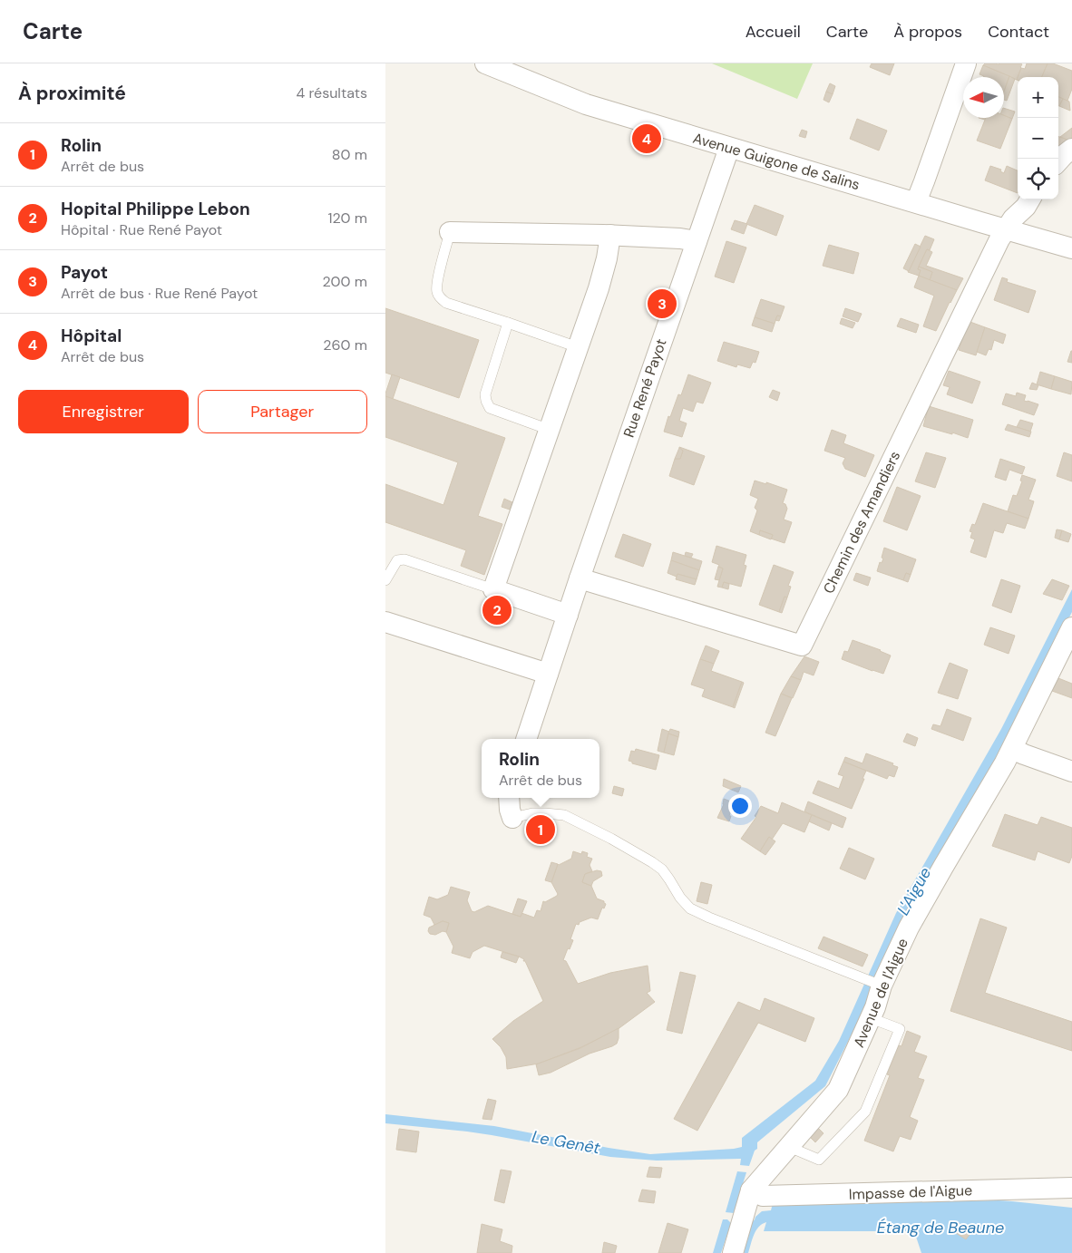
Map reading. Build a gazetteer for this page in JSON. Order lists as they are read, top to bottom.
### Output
{
  "streets": {
    "street": [
      "Avenue Guigone de Salins",
      "Rue René Payot",
      "Chemin des Amandiers",
      "Avenue de l'Aigue",
      "Impasse de l'Aigue"
    ]
  },
  "crossings": [
    ["Avenue Guigone de Salins", "Rue René Payot"],
    ["Avenue Guigone de Salins", "Chemin des Amandiers"],
    ["Rue René Payot", "Chemin des Amandiers"],
    ["Avenue de l'Aigue", "Impasse de l'Aigue"]
  ],
  "water": ["L'Aigue", "Le Genêt", "Étang de Beaune"],
  "north": "left",
  "page": {
    "header": "Carte",
    "nav": [
      "Accueil",
      "Carte",
      "À propos",
      "Contact"
    ],
    "heading": ["À proximité", "4 résultats"],
    "map_buttons": ["+", "−"],
    "list": [
      {
        "mark": "1",
        "name": "Rolin",
        "note": "Arrêt de bus",
        "value": "80 m"
      },
      {
        "mark": "2",
        "name": "Hopital Philippe Lebon",
        "note": "Hôpital · Rue René Payot",
        "value": "120 m"
      },
      {
        "mark": "3",
        "name": "Payot",
        "note": "Arrêt de bus · Rue René Payot",
        "value": "200 m"
      },
      {
        "mark": "4",
        "name": "Hôpital",
        "note": "Arrêt de bus",
        "value": "260 m"
      }
    ],
    "pins": [
      "4",
      "3",
      "2",
      "1"
    ],
    "buttons": ["Enregistrer", "Partager"],
    "popup": ["Rolin", "Arrêt de bus"]
  }
}
